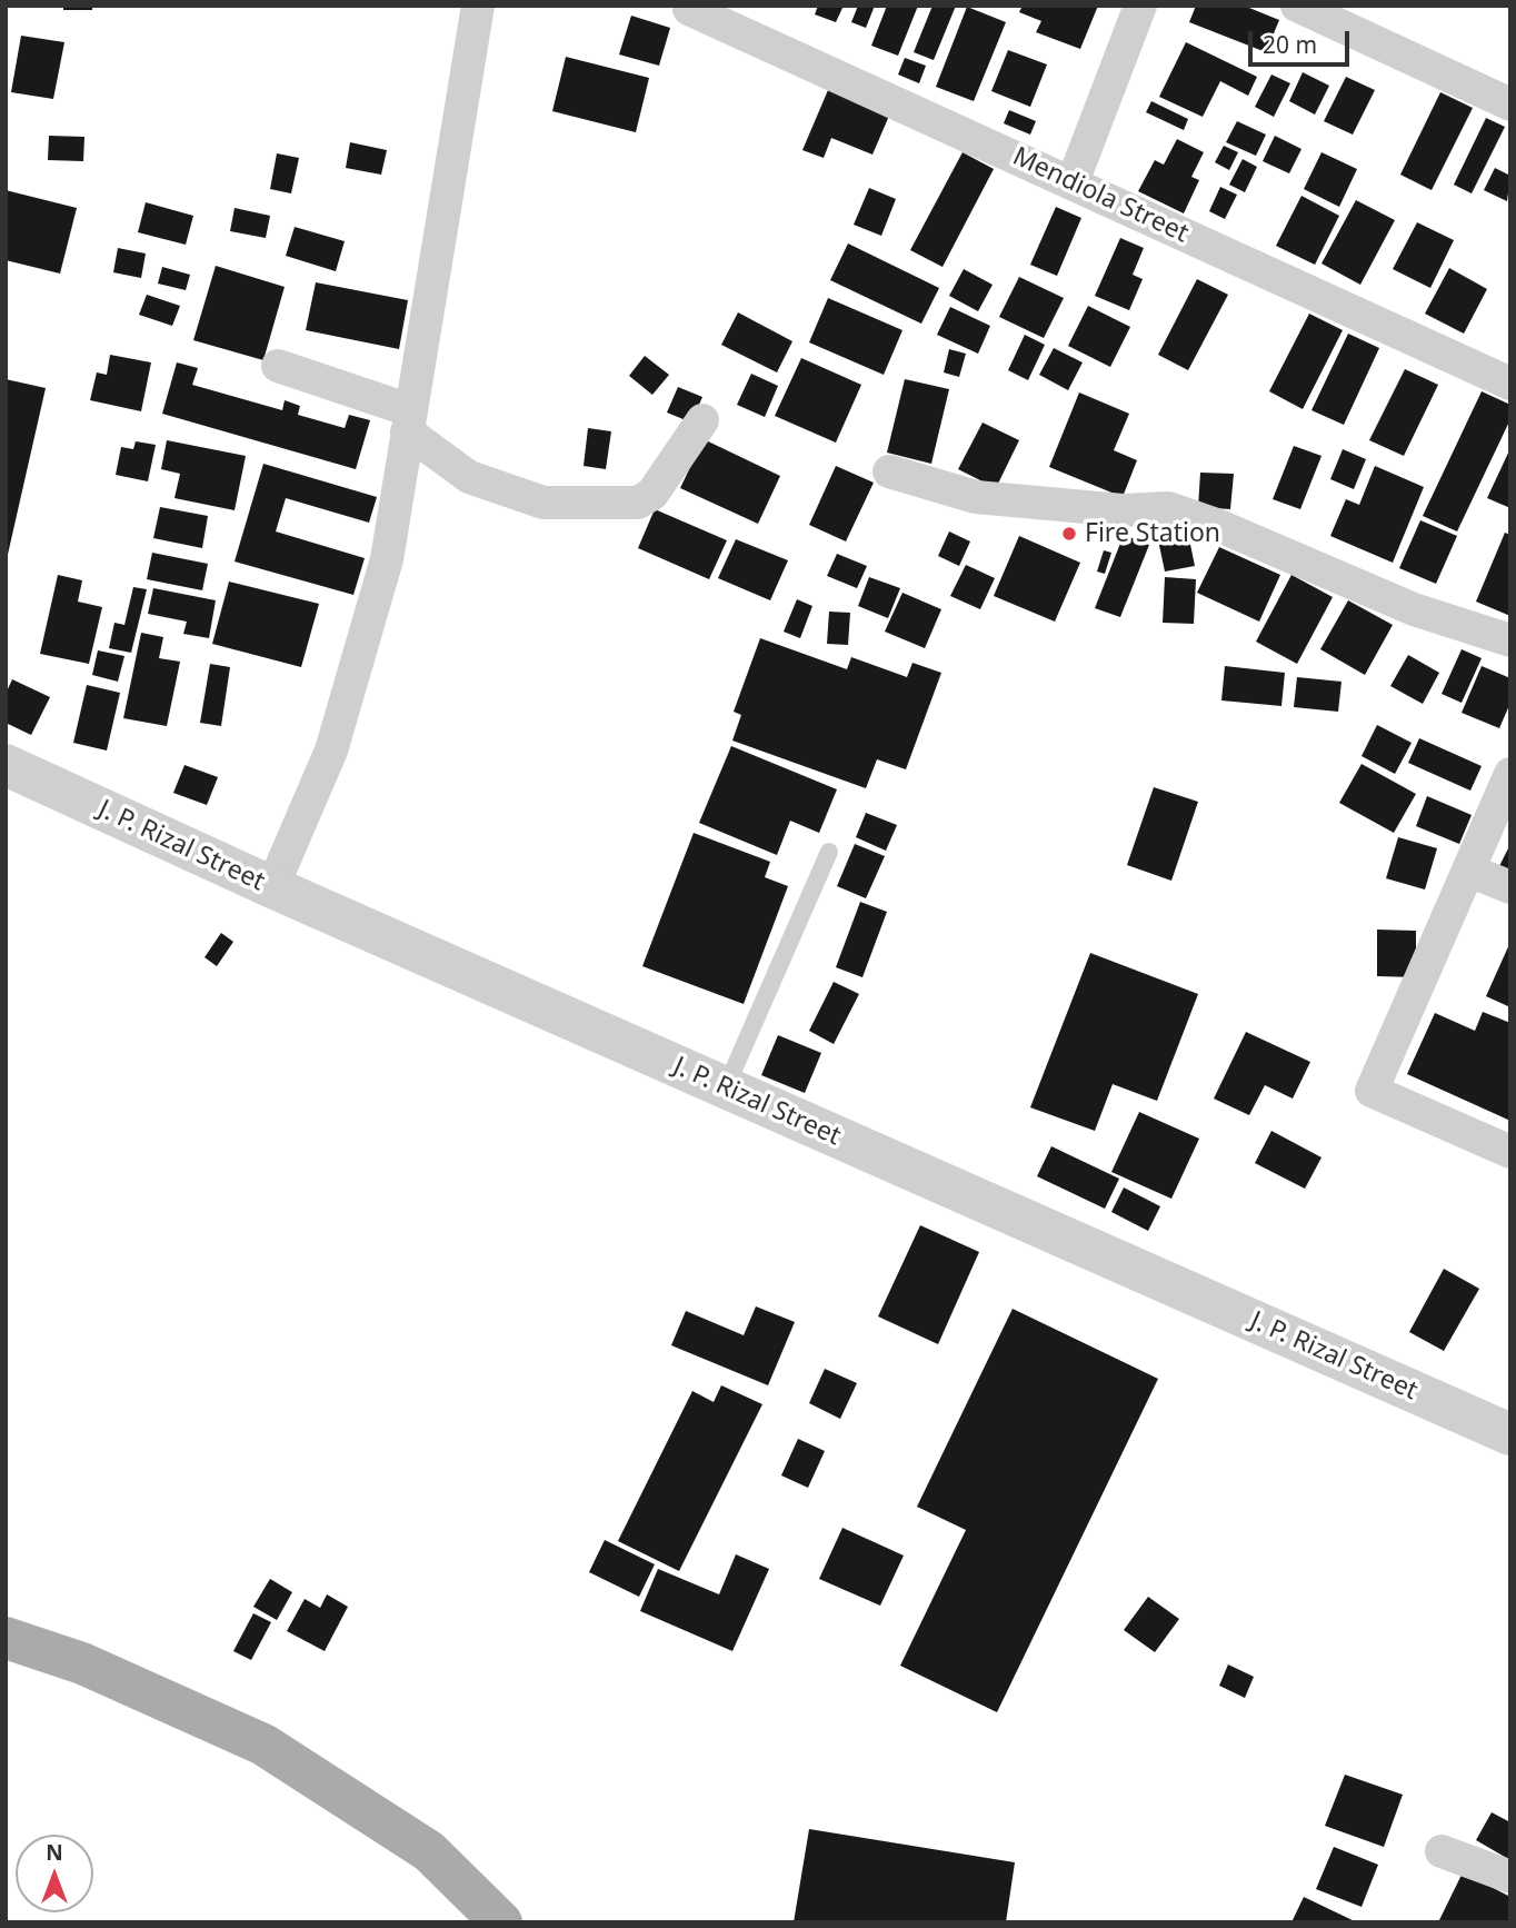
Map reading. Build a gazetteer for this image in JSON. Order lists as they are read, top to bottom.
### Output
{
  "streets": {
    "street": ["Mendiola Street", "J. P. Rizal Street"]
  },
  "places": ["Fire Station"],
  "scale_bar": "20 m",
  "north": "top"
}
